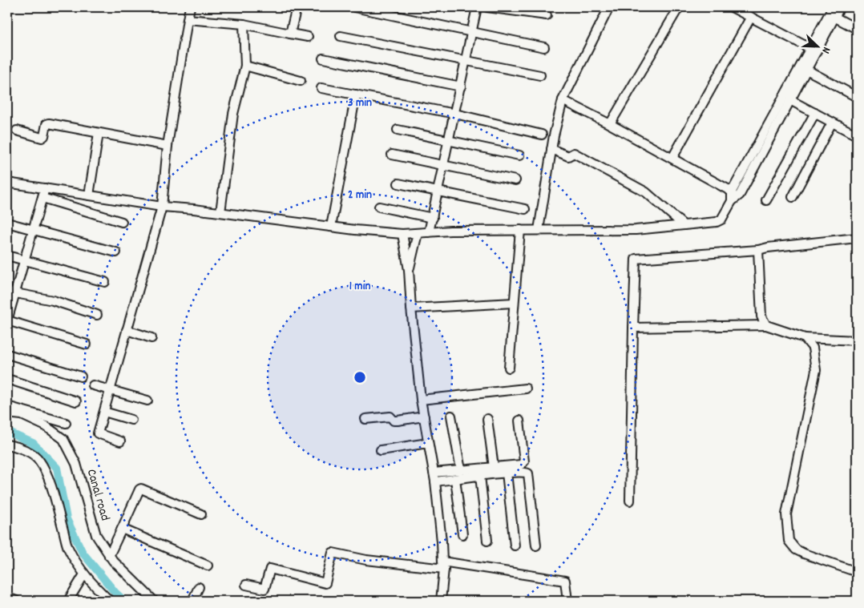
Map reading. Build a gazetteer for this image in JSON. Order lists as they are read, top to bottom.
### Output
{
  "streets": {
    "street": ["Canal road"]
  },
  "north": "bottom right",
  "rings": ["3 min", "2 min", "1 min"]
}
